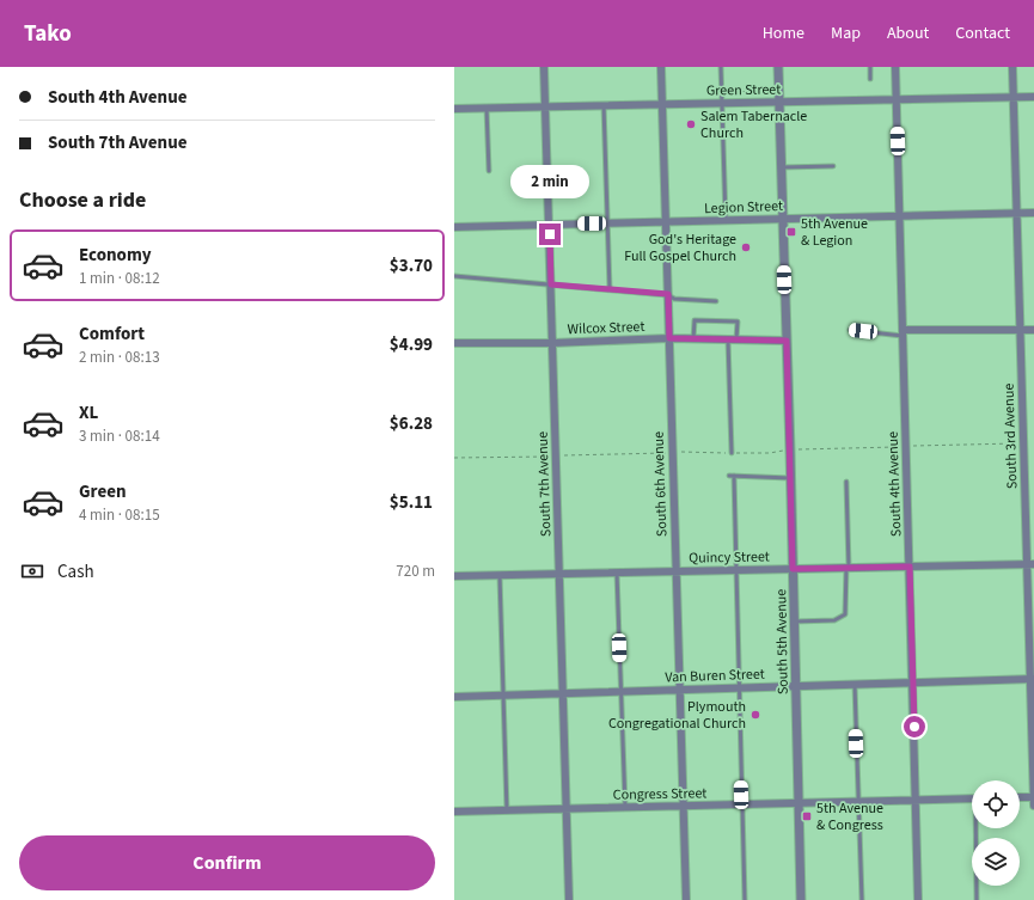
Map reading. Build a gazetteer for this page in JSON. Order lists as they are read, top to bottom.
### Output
{
  "streets": {
    "street": [
      "Green Street",
      "Legion Street",
      "Wilcox Street",
      "South 3rd Avenue",
      "South 7th Avenue",
      "South 6th Avenue",
      "South 4th Avenue",
      "Quincy Street",
      "South 5th Avenue",
      "Van Buren Street",
      "Congress Street"
    ]
  },
  "crossings": [
    ["Green Street", "South 3rd Avenue"],
    ["Green Street", "South 7th Avenue"],
    ["Green Street", "South 6th Avenue"],
    ["Green Street", "South 4th Avenue"],
    ["Green Street", "South 5th Avenue"],
    ["Legion Street", "South 3rd Avenue"],
    ["Legion Street", "South 7th Avenue"],
    ["Legion Street", "South 6th Avenue"],
    ["Legion Street", "South 4th Avenue"],
    ["Legion Street", "South 5th Avenue"],
    ["Wilcox Street", "South 7th Avenue"],
    ["Wilcox Street", "South 6th Avenue"],
    ["Wilcox Street", "South 5th Avenue"],
    ["South 3rd Avenue", "Quincy Street"],
    ["South 3rd Avenue", "Van Buren Street"],
    ["South 7th Avenue", "Quincy Street"],
    ["South 7th Avenue", "Van Buren Street"],
    ["South 7th Avenue", "Congress Street"],
    ["South 6th Avenue", "Quincy Street"],
    ["South 6th Avenue", "Van Buren Street"],
    ["South 6th Avenue", "Congress Street"],
    ["South 4th Avenue", "Quincy Street"],
    ["South 4th Avenue", "Van Buren Street"],
    ["South 4th Avenue", "Congress Street"],
    ["Quincy Street", "South 5th Avenue"],
    ["South 5th Avenue", "Van Buren Street"],
    ["South 5th Avenue", "Congress Street"]
  ],
  "places": {
    "other": ["Salem Tabernacle Church", "God's Heritage Full Gospel Church", "Plymouth Congregational Church"],
    "transit": ["5th Avenue & Legion", "5th Avenue & Congress"]
  },
  "page": {
    "header": "Tako",
    "nav": [
      "Home",
      "Map",
      "About",
      "Contact"
    ],
    "banner": ["South 4th Avenue", "South 7th Avenue"],
    "bubble": "2 min",
    "heading": "Choose a ride",
    "list": [
      {
        "name": "Economy",
        "note": "1 min · 08:12",
        "value": "$3.70"
      },
      {
        "name": "Comfort",
        "note": "2 min · 08:13",
        "value": "$4.99"
      },
      {
        "name": "XL",
        "note": "3 min · 08:14",
        "value": "$6.28"
      },
      {
        "name": "Green",
        "note": "4 min · 08:15",
        "value": "$5.11"
      }
    ],
    "pay": ["Cash", "720 m"],
    "buttons": "Confirm"
  }
}
